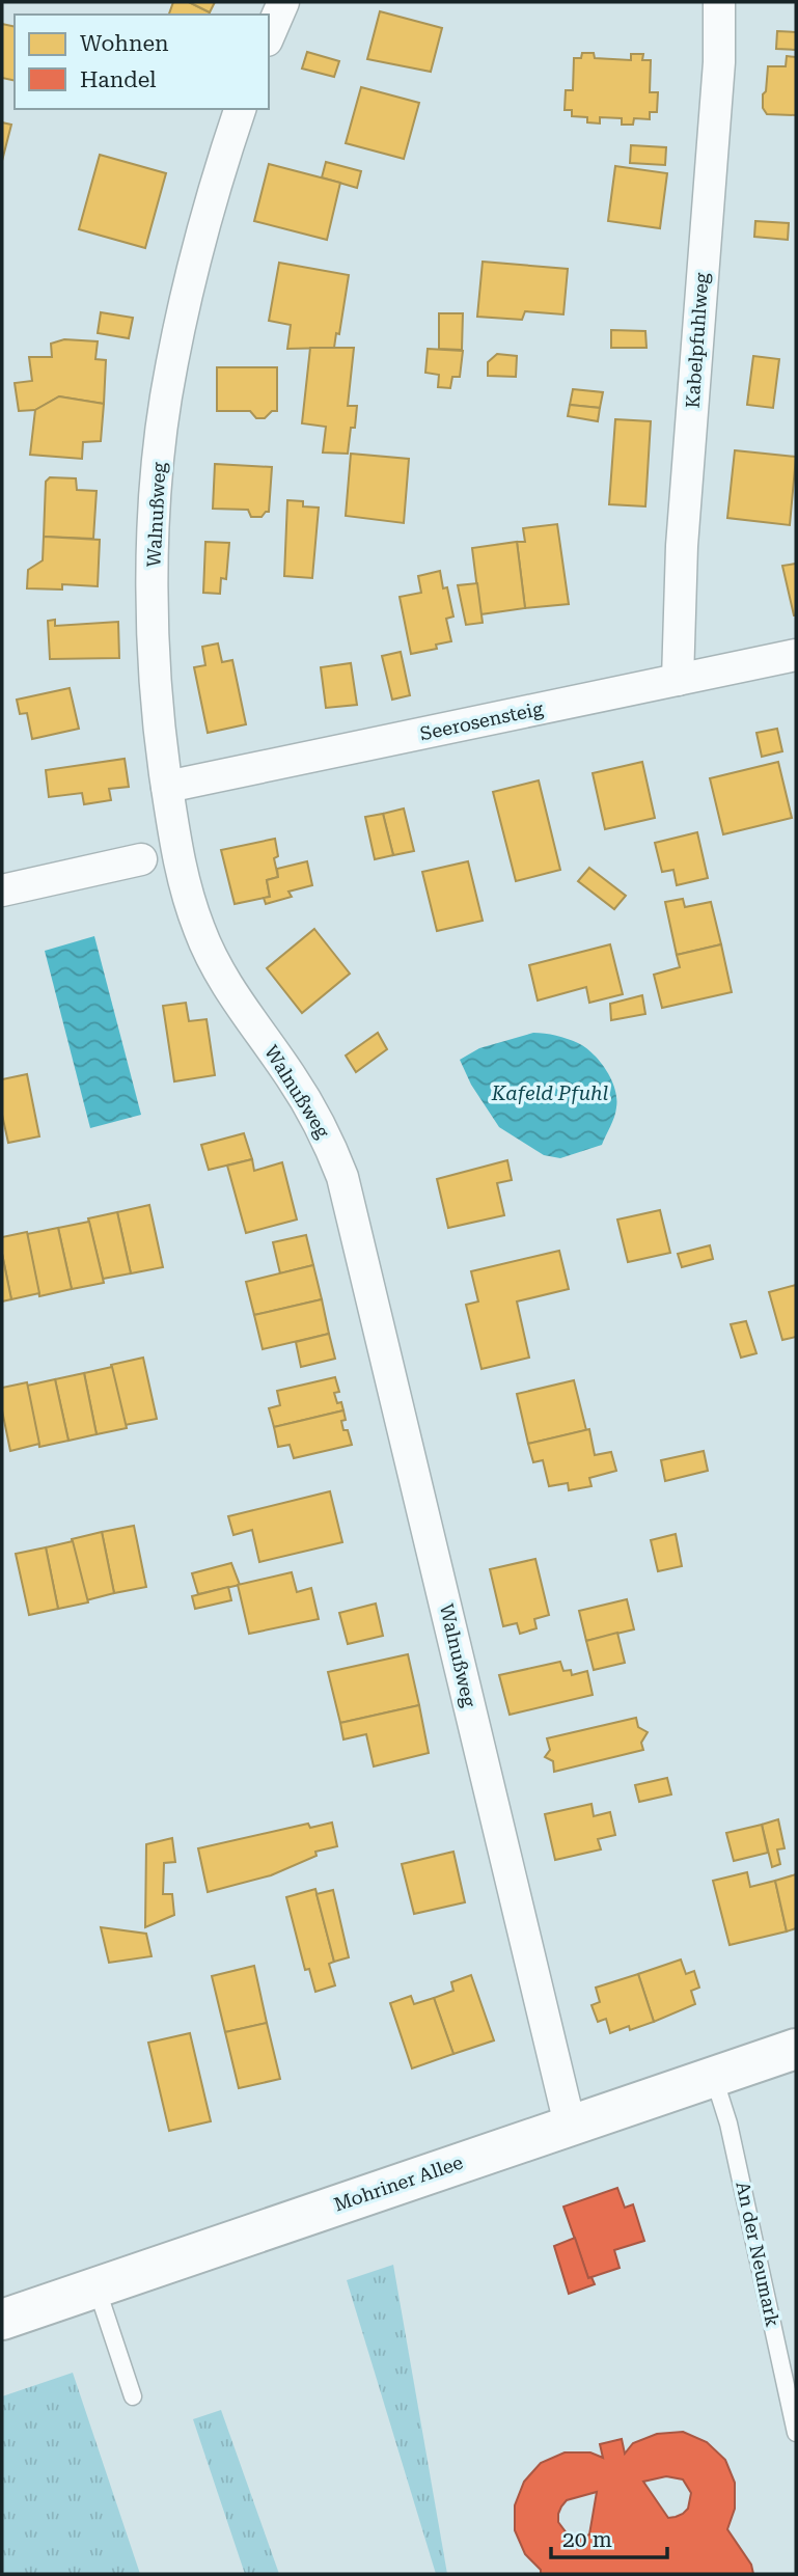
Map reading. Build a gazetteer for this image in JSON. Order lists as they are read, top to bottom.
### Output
{
  "streets": {
    "main road": ["Mohriner Allee"],
    "street": ["Kabelpfuhlweg", "Walnußweg", "Seerosensteig"],
    "lane": ["An der Neumark"]
  },
  "crossings": [
    ["Kabelpfuhlweg", "Seerosensteig"],
    ["Walnußweg", "Seerosensteig"],
    ["Walnußweg", "Mohriner Allee"],
    ["Mohriner Allee", "An der Neumark"]
  ],
  "water": ["Kafeld Pfuhl"],
  "legend": ["Wohnen", "Handel"],
  "scale_bar": "20 m"
}
